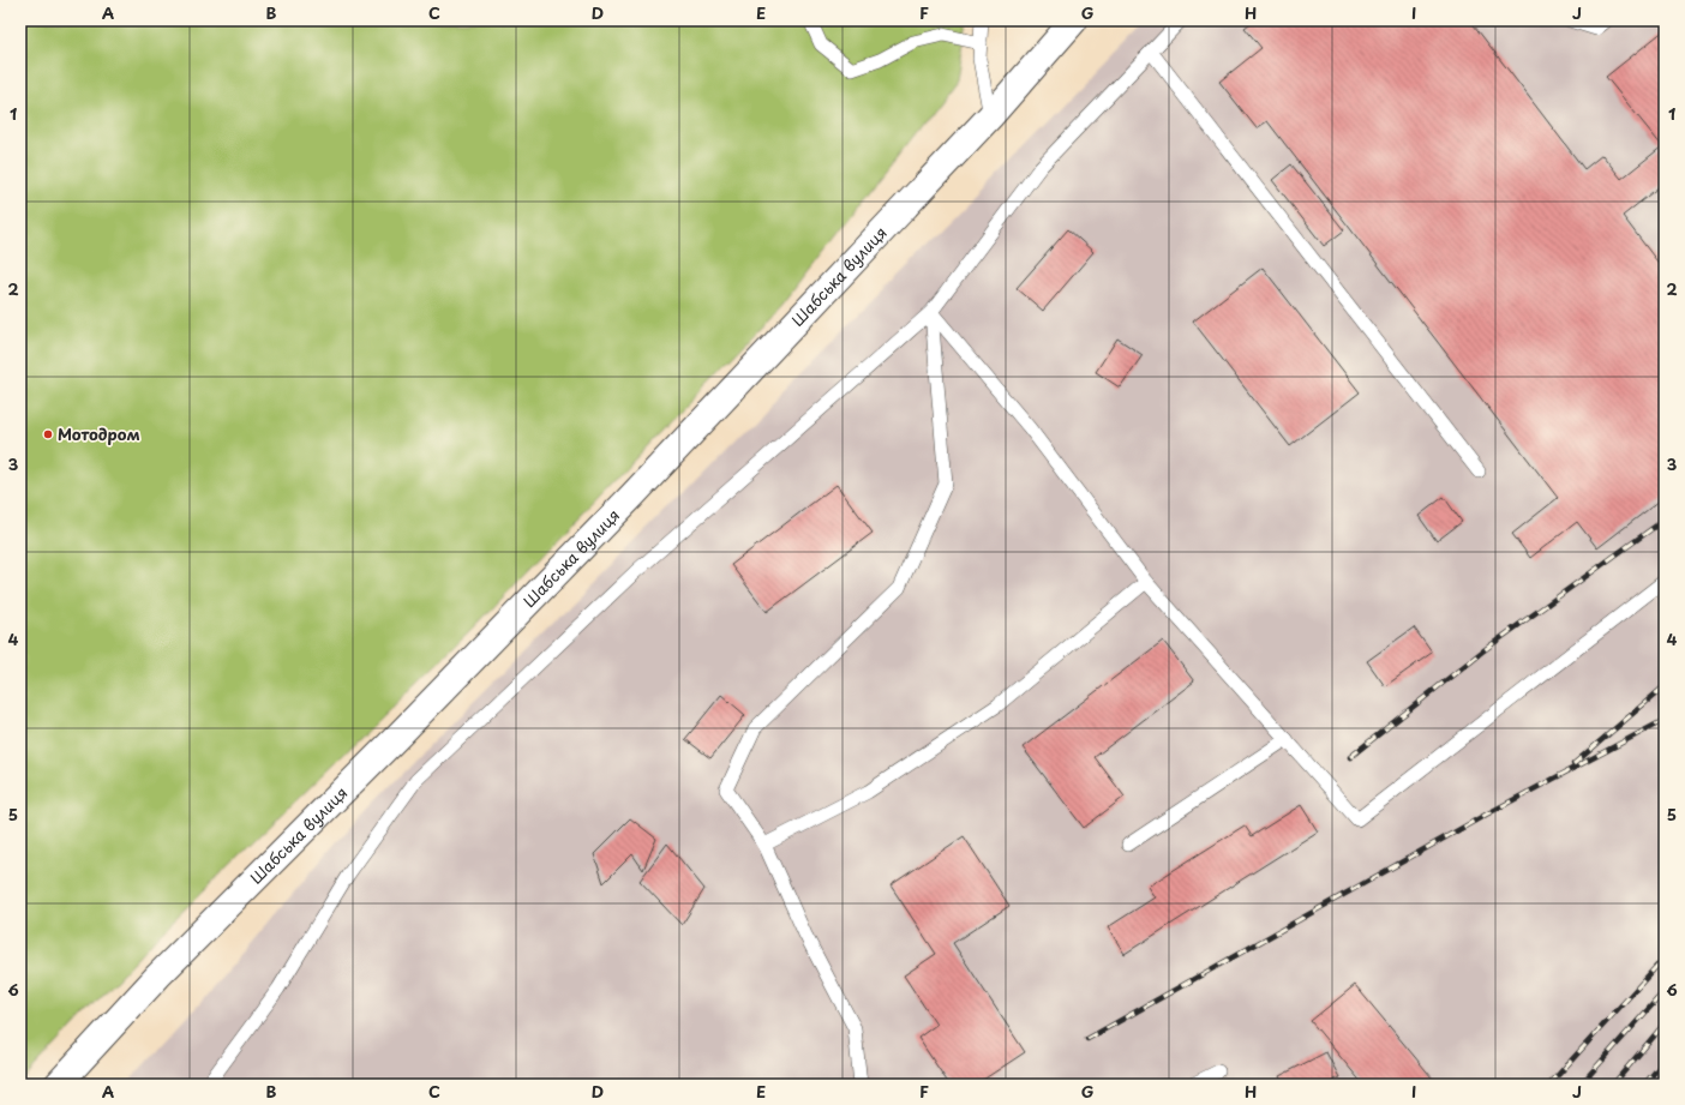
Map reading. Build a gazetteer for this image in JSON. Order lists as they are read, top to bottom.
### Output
{
  "streets": {
    "street": ["Шабська вулиця"]
  },
  "places": ["Мотодром"],
  "grid": {
    "columns": [
      "A",
      "B",
      "C",
      "D",
      "E",
      "F",
      "G",
      "H",
      "I",
      "J"
    ],
    "rows": [
      "1",
      "2",
      "3",
      "4",
      "5",
      "6"
    ]
  }
}
